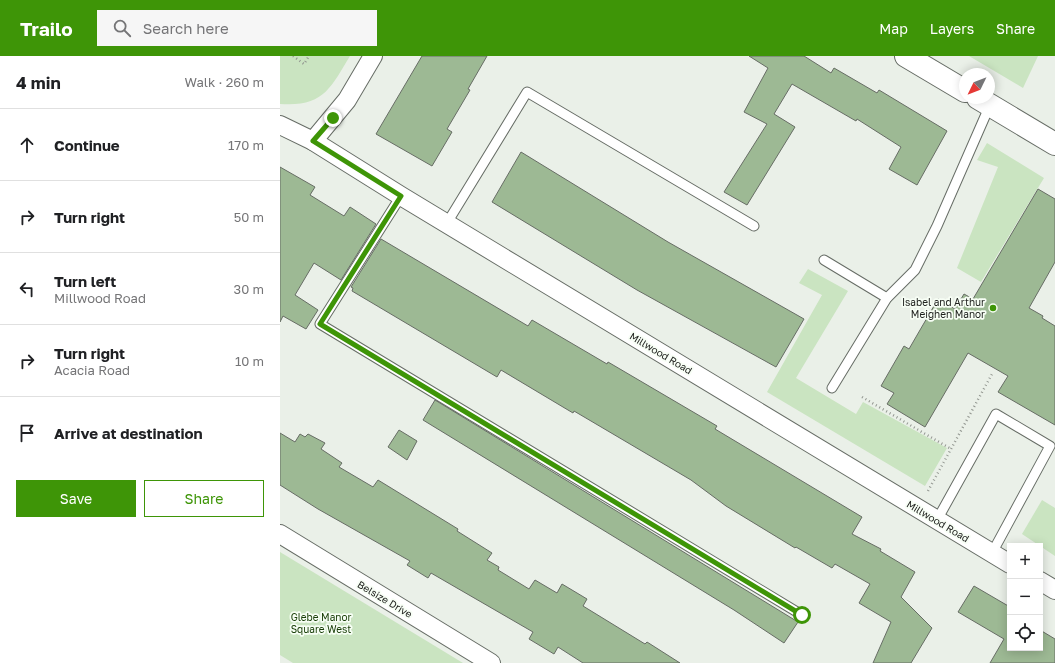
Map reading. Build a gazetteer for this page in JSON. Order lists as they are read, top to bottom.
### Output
{
  "streets": {
    "street": ["Millwood Road", "Belsize Drive"]
  },
  "parks": ["Glebe Manor Square West"],
  "places": ["Isabel and Arthur Meighen Manor"],
  "north": "bottom left",
  "page": {
    "header": "Trailo",
    "search": "Search here",
    "nav": ["Map", "Layers", "Share"],
    "heading": ["4 min", "Walk · 260 m"],
    "list": [
      ["Continue", "170 m"],
      ["Turn right", "50 m"],
      ["Turn left", "Millwood Road", "30 m"],
      ["Turn right", "Acacia Road", "10 m"],
      "Arrive at destination"
    ],
    "buttons": ["Save", "Share"],
    "map_buttons": ["+", "−"]
  }
}
